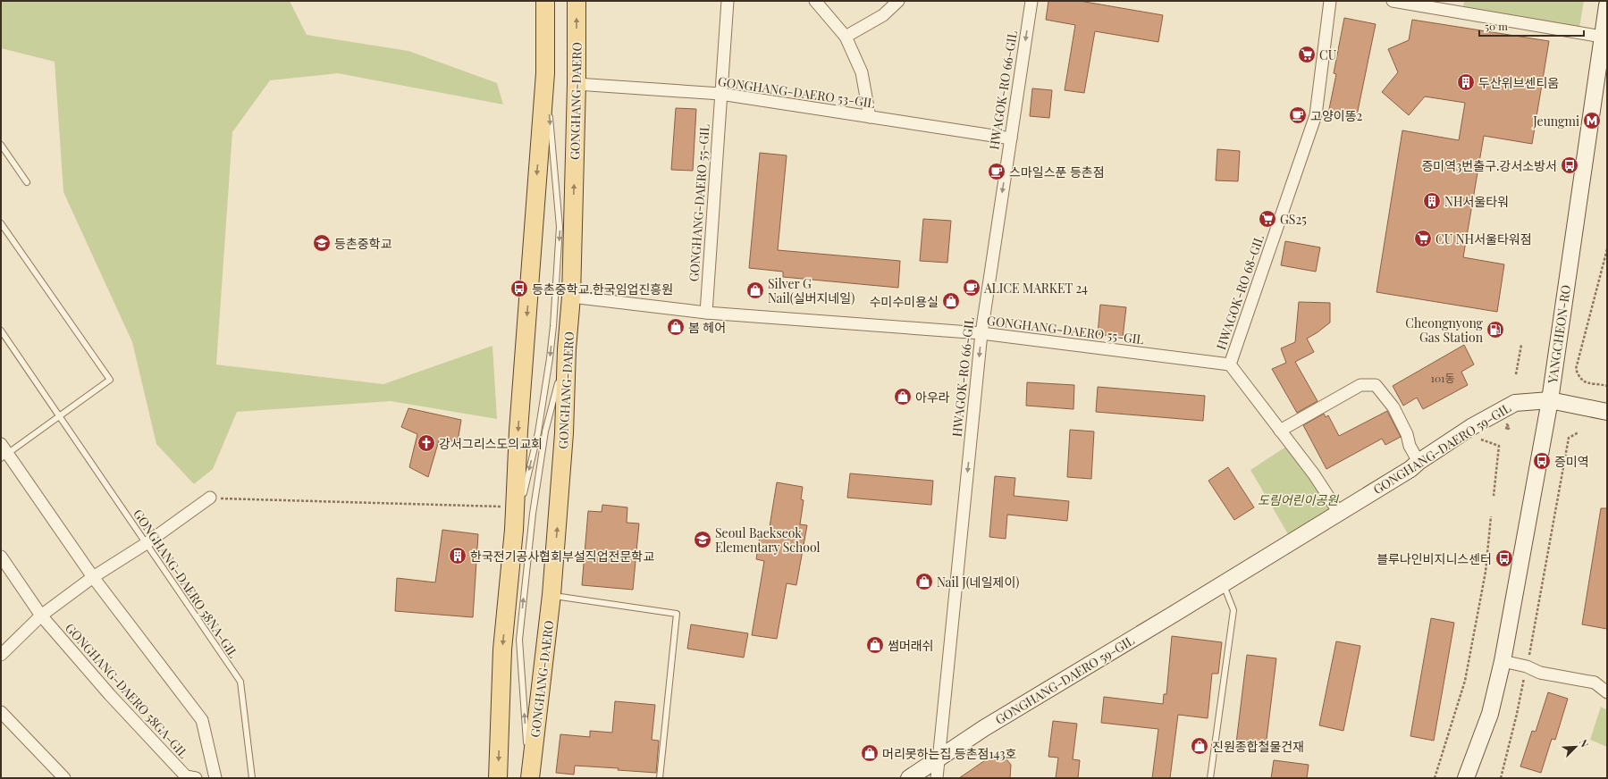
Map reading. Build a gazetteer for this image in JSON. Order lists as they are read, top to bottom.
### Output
{
  "streets": {
    "main road": ["GONGHANG-DAERO", "YANGCHEON-RO", "GONGHANG-DAERO 59-GIL"],
    "street": [
      "HWAGOK-RO 66-GIL",
      "GONGHANG-DAERO 53-GIL",
      "GONGHANG-DAERO 55-GIL",
      "HWAGOK-RO 68-GIL",
      "GONGHANG-DAERO 58GA-GIL"
    ],
    "lane": ["GONGHANG-DAERO 58NA-GIL"]
  },
  "crossings": [
    ["HWAGOK-RO 66-GIL", "GONGHANG-DAERO 53-GIL"],
    ["HWAGOK-RO 66-GIL", "GONGHANG-DAERO 55-GIL"],
    ["HWAGOK-RO 66-GIL", "GONGHANG-DAERO 59-GIL"],
    ["GONGHANG-DAERO 53-GIL", "GONGHANG-DAERO"],
    ["GONGHANG-DAERO 53-GIL", "GONGHANG-DAERO 55-GIL"],
    ["GONGHANG-DAERO", "GONGHANG-DAERO 55-GIL"],
    ["GONGHANG-DAERO 55-GIL", "HWAGOK-RO 68-GIL"],
    ["YANGCHEON-RO", "GONGHANG-DAERO 59-GIL"]
  ],
  "one_way": ["HWAGOK-RO 66-GIL"],
  "parks": ["도림어린이공원"],
  "places": {
    "supermarket": ["CU", "GS25", "CU NH서울타워점"],
    "building": ["두산위브센티움", "NH서울타워", "한국전기공사협회부설직업전문학교"],
    "cafe": ["고양이똥2", "스마일스푼 등촌점", "ALICE MARKET 24"],
    "metro station": ["Jeungmi"],
    "bus stop": [
      "증미역3번출구.강서소방서",
      "등촌중학교.한국임업진흥원",
      "증미역",
      "블루나인비지니스센터"
    ],
    "school or university": ["등촌중학교", "Seoul Baekseok Elementary School"],
    "shop": [
      "Silver G Nail(실버지네일)",
      "수미수미용실",
      "봄 헤어",
      "아우라",
      "Nail J(네일제이)",
      "썸머래쉬",
      "진원종합철물건재",
      "머리못하는집 등촌점143호"
    ],
    "fuel station": ["Cheongnyong Gas Station"],
    "church": ["강서그리스도의교회"]
  },
  "house_numbers": ["101동"],
  "scale_bar": "50 m",
  "north": "top right"
}
